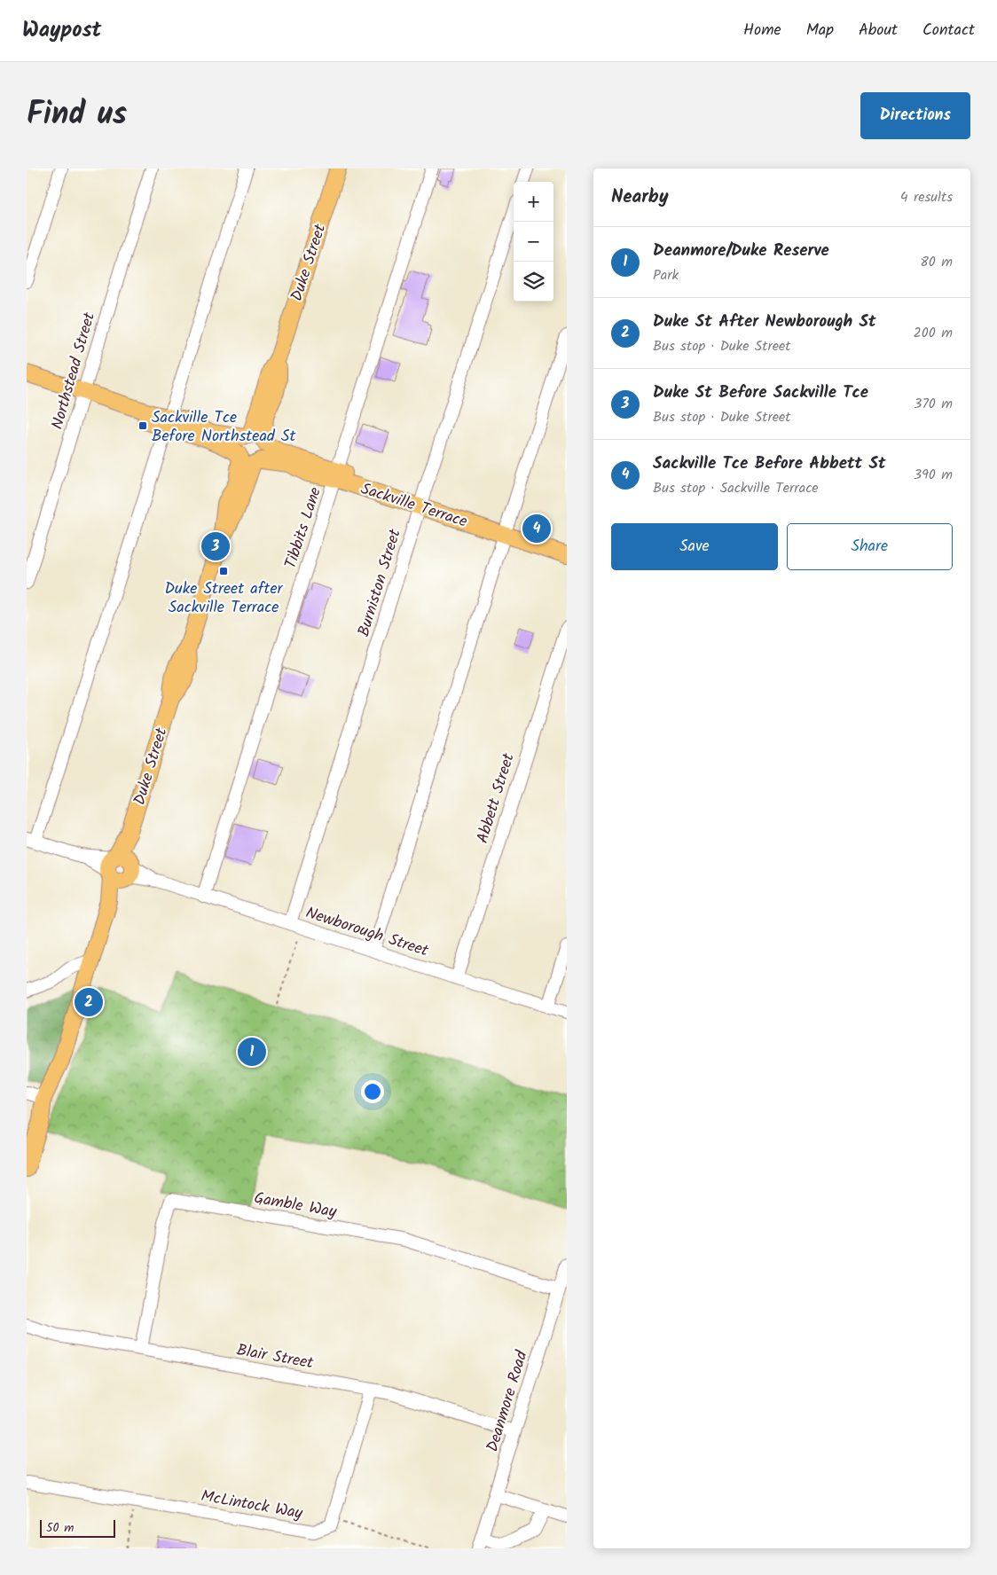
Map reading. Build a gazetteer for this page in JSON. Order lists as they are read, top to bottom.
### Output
{
  "streets": {
    "main road": ["Duke Street", "Sackville Terrace"],
    "street": [
      "Northstead Street",
      "Tibbits Lane",
      "Burniston Street",
      "Abbett Street",
      "Newborough Street",
      "Gamble Way",
      "Blair Street",
      "Deanmore Road",
      "McLintock Way"
    ]
  },
  "crossings": [
    ["Duke Street", "Sackville Terrace"],
    ["Duke Street", "Newborough Street"],
    ["Northstead Street", "Sackville Terrace"],
    ["Sackville Terrace", "Tibbits Lane"],
    ["Sackville Terrace", "Burniston Street"],
    ["Tibbits Lane", "Newborough Street"],
    ["Burniston Street", "Newborough Street"],
    ["Abbett Street", "Newborough Street"],
    ["Gamble Way", "Blair Street"],
    ["Gamble Way", "Deanmore Road"],
    ["Blair Street", "Deanmore Road"]
  ],
  "places": {
    "transit": ["Sackville Tce Before Northstead St", "Duke Street after Sackville Terrace"]
  },
  "scale_bar": "50 m",
  "page": {
    "header": "Waypost",
    "nav": [
      "Home",
      "Map",
      "About",
      "Contact"
    ],
    "title": "Find us",
    "buttons": [
      "Directions",
      ["Save", "Share"]
    ],
    "heading": ["Nearby", "4 results"],
    "map_buttons": ["+", "−"],
    "list": [
      {
        "mark": "1",
        "name": "Deanmore/Duke Reserve",
        "note": "Park",
        "value": "80 m"
      },
      {
        "mark": "2",
        "name": "Duke St After Newborough St",
        "note": "Bus stop · Duke Street",
        "value": "200 m"
      },
      {
        "mark": "3",
        "name": "Duke St Before Sackville Tce",
        "note": "Bus stop · Duke Street",
        "value": "370 m"
      },
      {
        "mark": "4",
        "name": "Sackville Tce Before Abbett St",
        "note": "Bus stop · Sackville Terrace",
        "value": "390 m"
      }
    ],
    "pins": [
      "4",
      "3",
      "2",
      "1"
    ],
    "scale": "50 m"
  }
}
